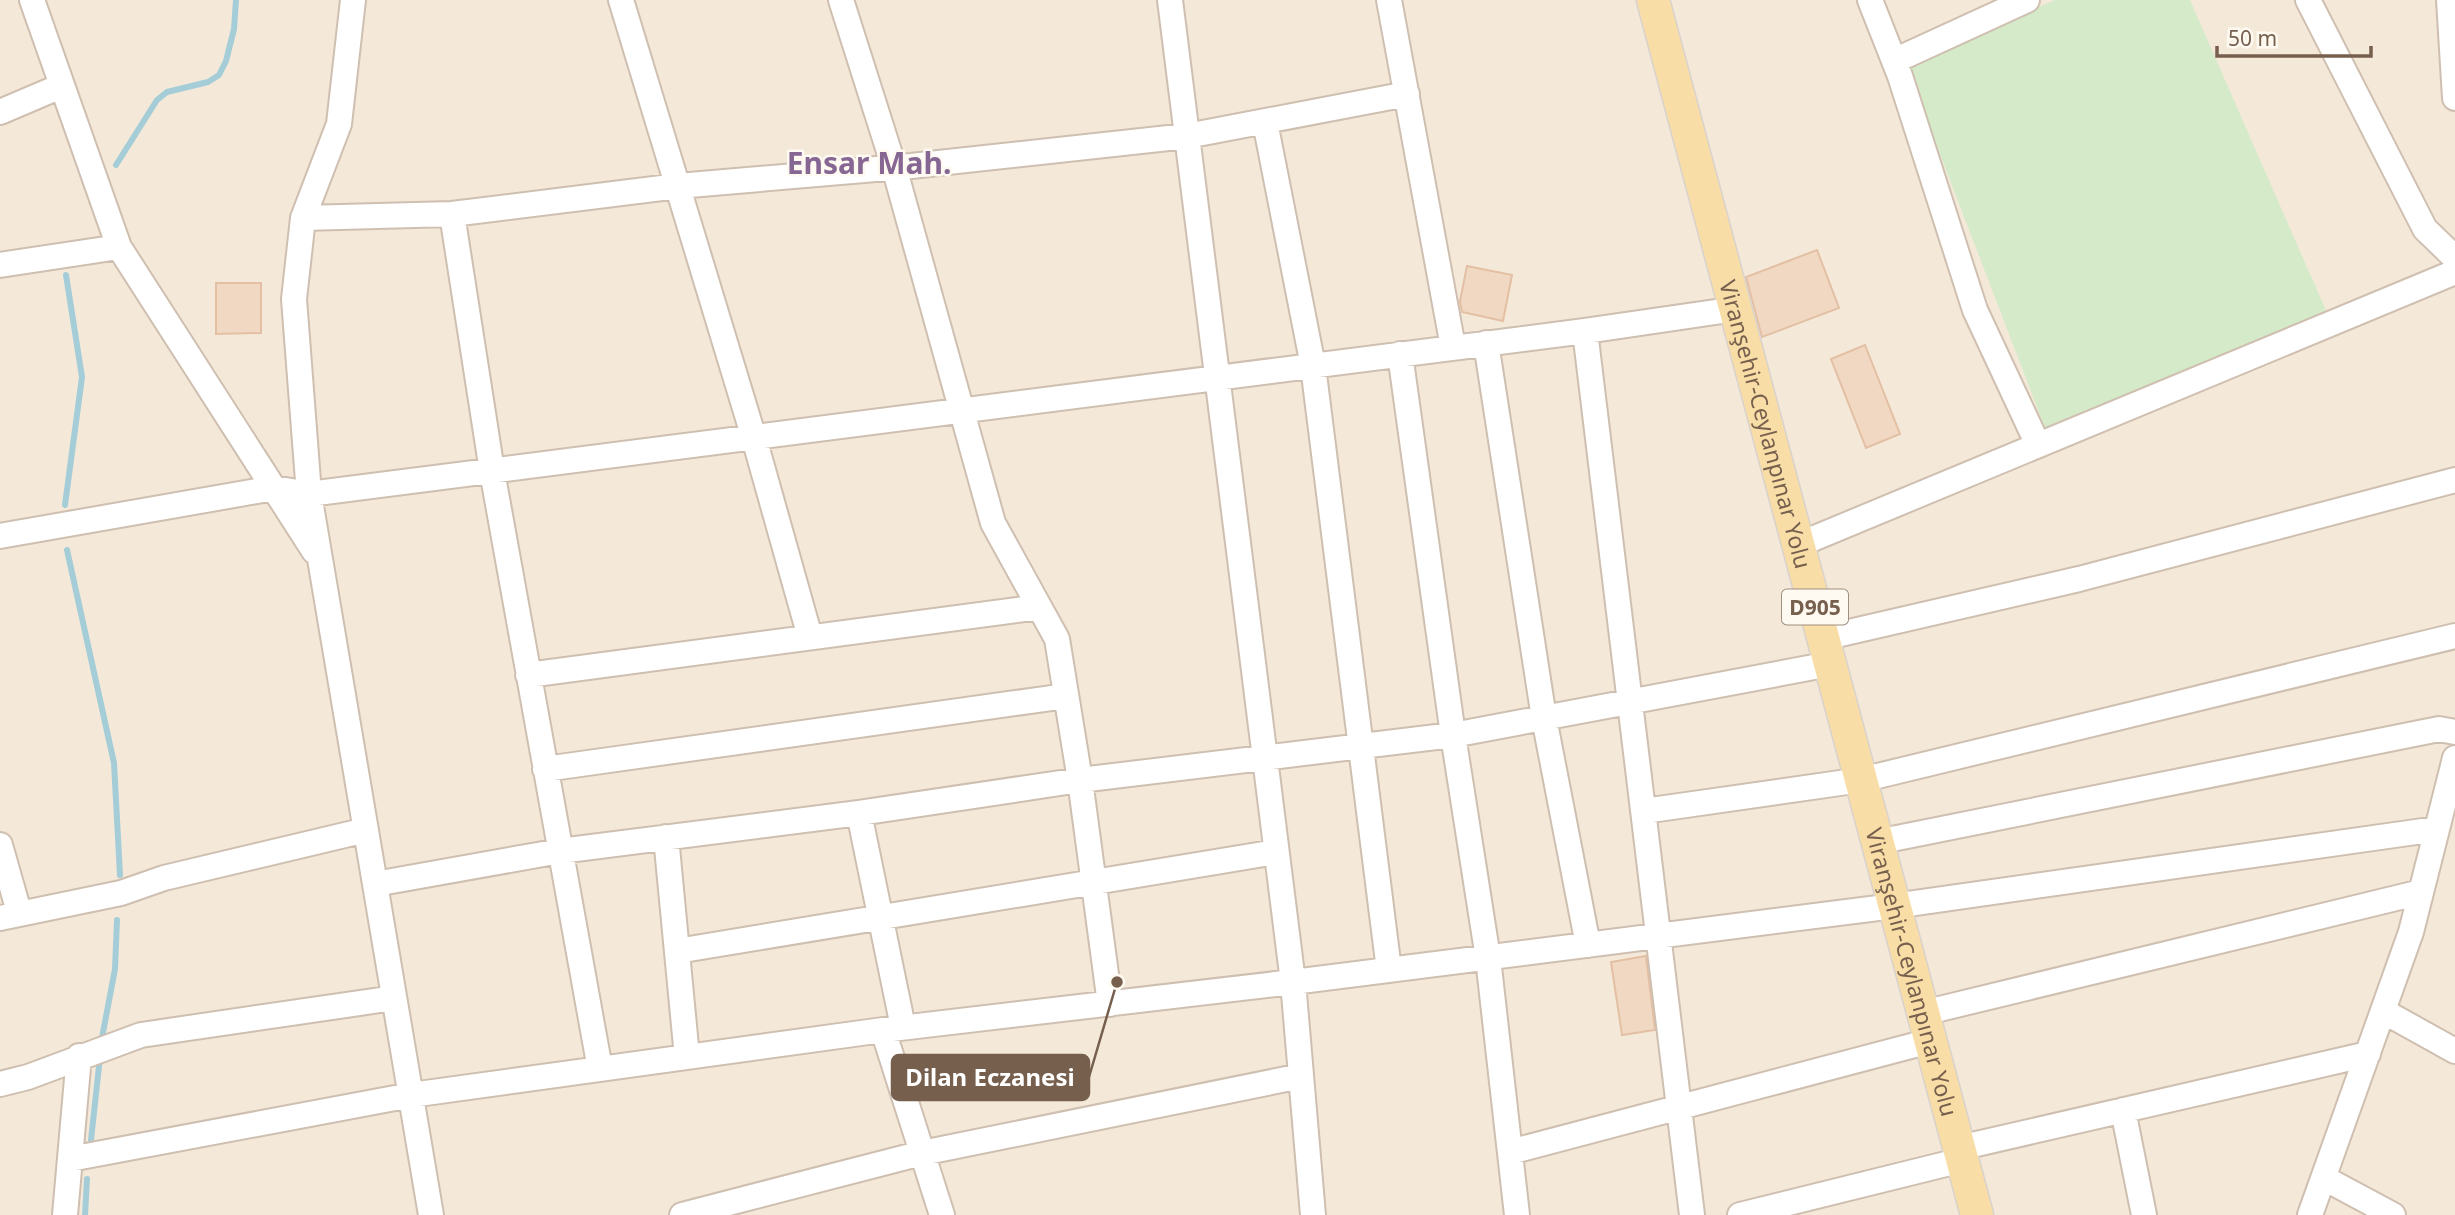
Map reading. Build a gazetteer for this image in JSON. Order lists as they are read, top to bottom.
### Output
{
  "streets": {
    "main road": ["Viranşehir-Ceylanpınar Yolu", "D905"]
  },
  "districts": ["Ensar Mah."],
  "places": ["Dilan Eczanesi"],
  "scale_bar": "50 m"
}
